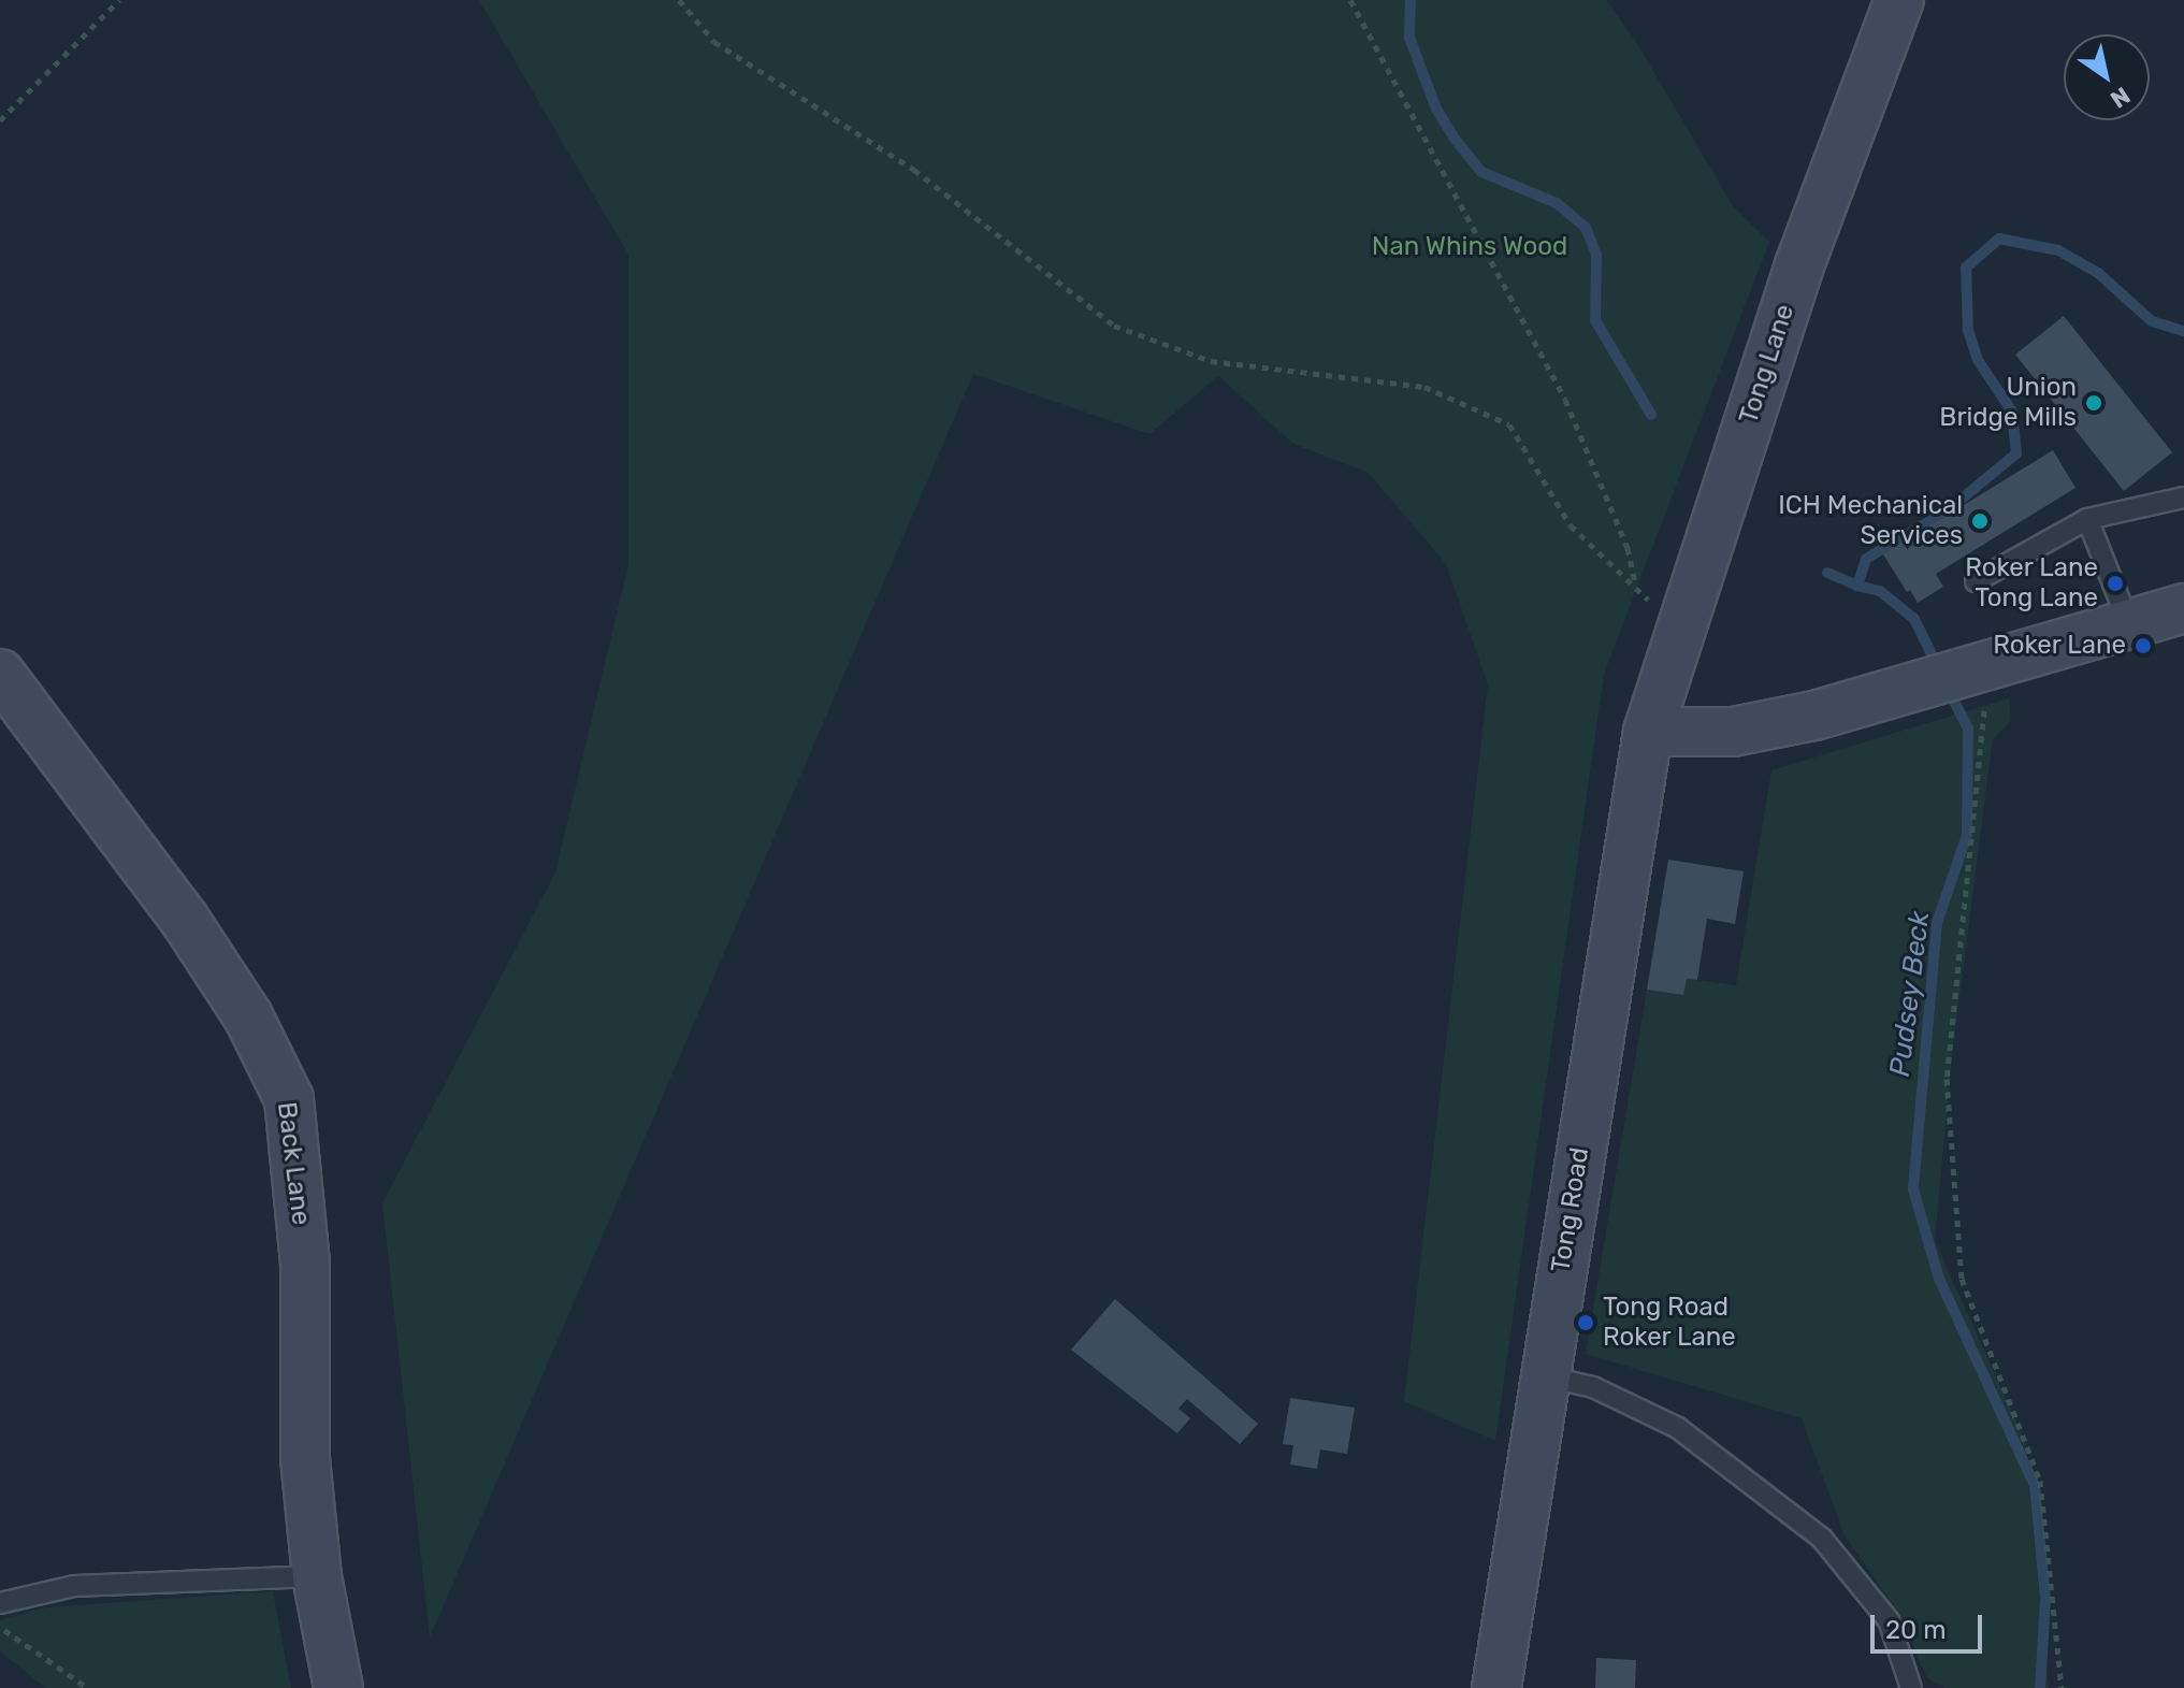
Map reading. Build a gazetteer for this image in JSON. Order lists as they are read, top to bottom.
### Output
{
  "streets": {
    "street": ["Tong Lane", "Back Lane", "Tong Road"]
  },
  "crossings": [
    ["Tong Lane", "Tong Road"]
  ],
  "water": ["Pudsey Beck"],
  "parks": ["Nan Whins Wood"],
  "places": [
    "Union Bridge Mills",
    "ICH Mechanical Services",
    "Roker Lane Tong Lane",
    "Roker Lane",
    "Tong Road Roker Lane"
  ],
  "scale_bar": "20 m",
  "north": "bottom right"
}
